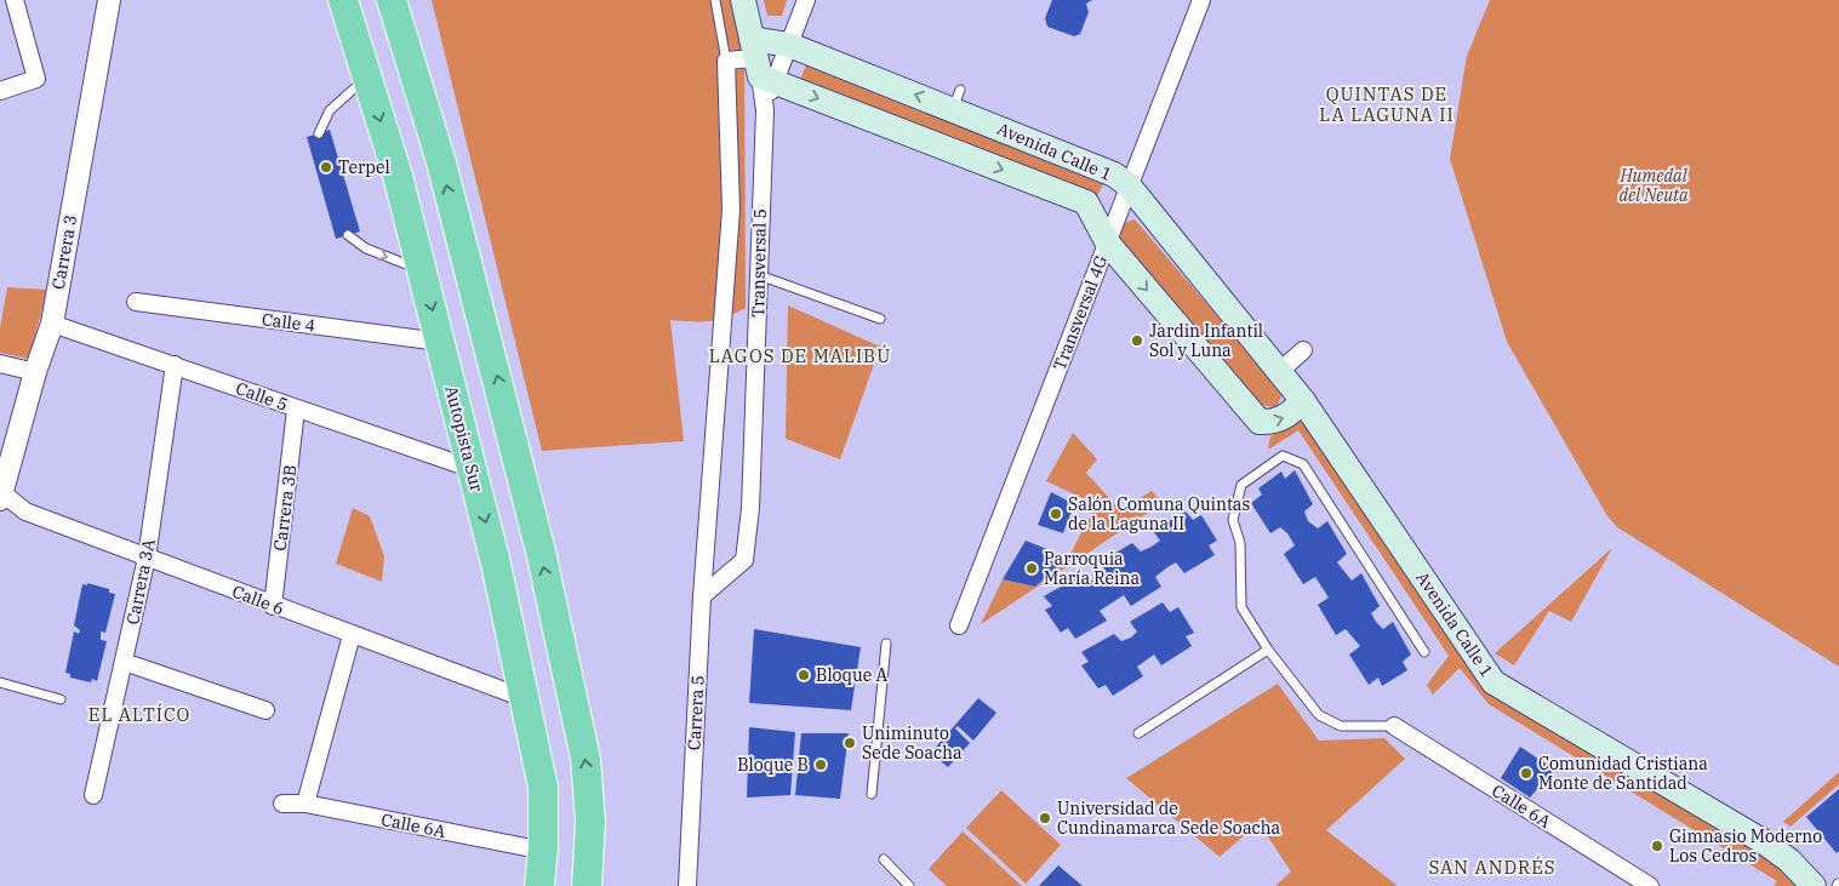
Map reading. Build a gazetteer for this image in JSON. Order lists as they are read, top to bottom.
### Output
{
  "streets": {
    "highway": ["Autopista Sur"],
    "main road": ["Avenida Calle 1"],
    "street": [
      "Carrera 3",
      "Transversal 5",
      "Transversal 4G",
      "Calle 4",
      "Calle 5",
      "Carrera 3B",
      "Carrera 3A",
      "Calle 6",
      "Carrera 5",
      "Calle 6A"
    ]
  },
  "crossings": [
    ["Avenida Calle 1", "Transversal 5"],
    ["Avenida Calle 1", "Transversal 4G"],
    ["Carrera 3", "Calle 5"],
    ["Carrera 3", "Calle 6"],
    ["Transversal 5", "Carrera 5"],
    ["Calle 4", "Autopista Sur"],
    ["Calle 5", "Autopista Sur"],
    ["Calle 5", "Carrera 3B"],
    ["Calle 5", "Carrera 3A"],
    ["Autopista Sur", "Calle 6"],
    ["Autopista Sur", "Calle 6A"],
    ["Carrera 3B", "Calle 6"],
    ["Carrera 3A", "Calle 6"]
  ],
  "districts": [
    "QUINTAS DE LA LAGUNA II",
    "LAGOS DE MALIBÚ",
    "EL ALTÍCO",
    "SAN ANDRÉS"
  ],
  "parks": ["Humedal del Neuta"],
  "places": [
    "Terpel",
    "Jardin Infantil Sol y Luna",
    "Salón Comuna Quintas de la Laguna II",
    "Parroquia María Reina",
    "Bloque A",
    "Uniminuto Sede Soacha",
    "Bloque B",
    "Comunidad Cristiana Monte de Santidad",
    "Universidad de Cundinamarca Sede Soacha",
    "Gimnasio Moderno Los Cedros"
  ]
}
